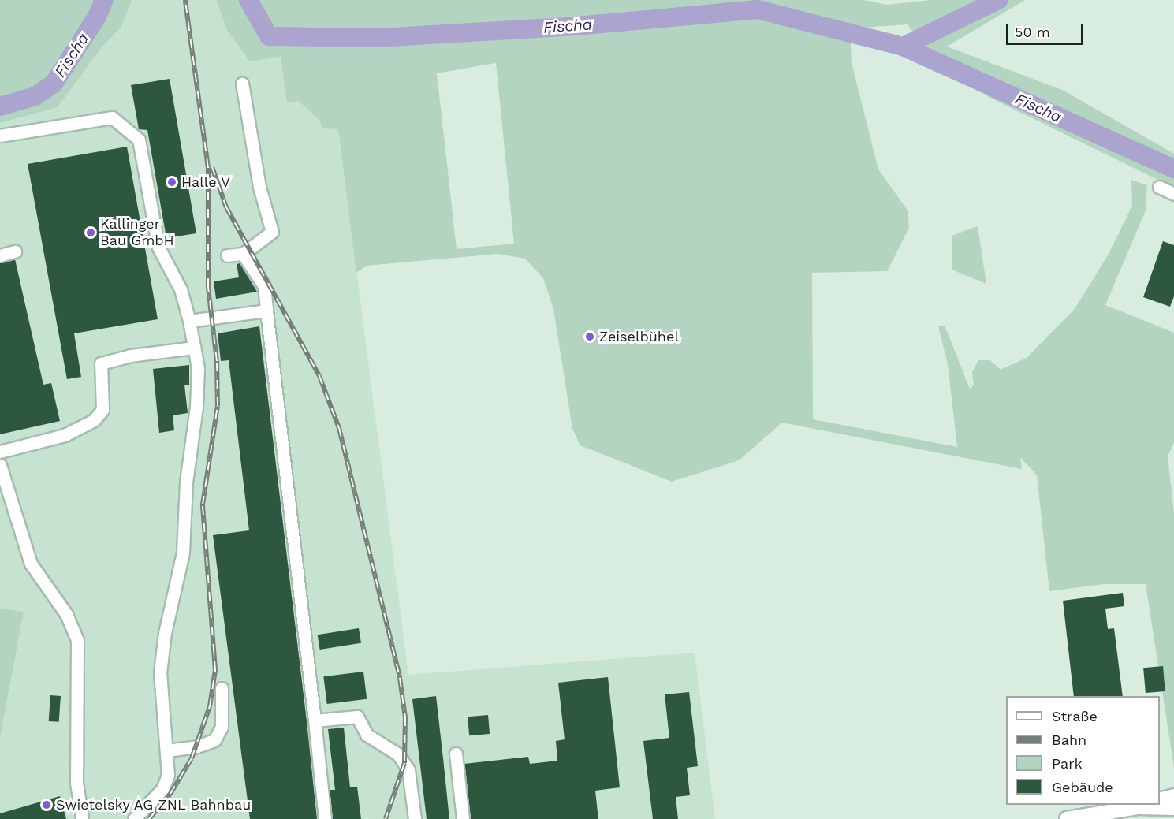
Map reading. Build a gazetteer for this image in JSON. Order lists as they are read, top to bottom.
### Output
{
  "water": ["Fischa"],
  "places": [
    "Halle V",
    "Kallinger Bau GmbH",
    "Zeiselbühel",
    "Swietelsky AG ZNL Bahnbau"
  ],
  "legend": [
    "Straße",
    "Bahn",
    "Park",
    "Gebäude"
  ],
  "scale_bar": "50 m"
}
